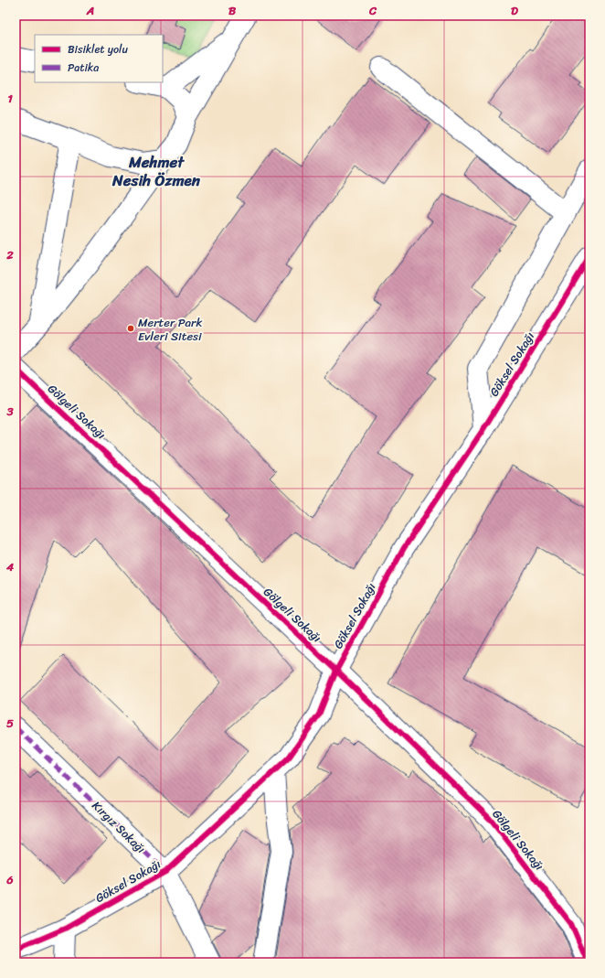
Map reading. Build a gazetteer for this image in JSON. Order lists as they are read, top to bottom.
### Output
{
  "streets": {
    "street": ["Göksel Sokağı", "Gölgeli Sokağı", "Kırgız Sokağı"]
  },
  "crossings": [
    ["Göksel Sokağı", "Gölgeli Sokağı"],
    ["Göksel Sokağı", "Kırgız Sokağı"]
  ],
  "districts": ["Mehmet Nesih Özmen"],
  "places": ["Merter Park Evleri Sitesi"],
  "legend": ["Bisiklet yolu", "Patika"],
  "grid": {
    "columns": [
      "A",
      "B",
      "C",
      "D"
    ],
    "rows": [
      "1",
      "2",
      "3",
      "4",
      "5",
      "6"
    ]
  }
}
